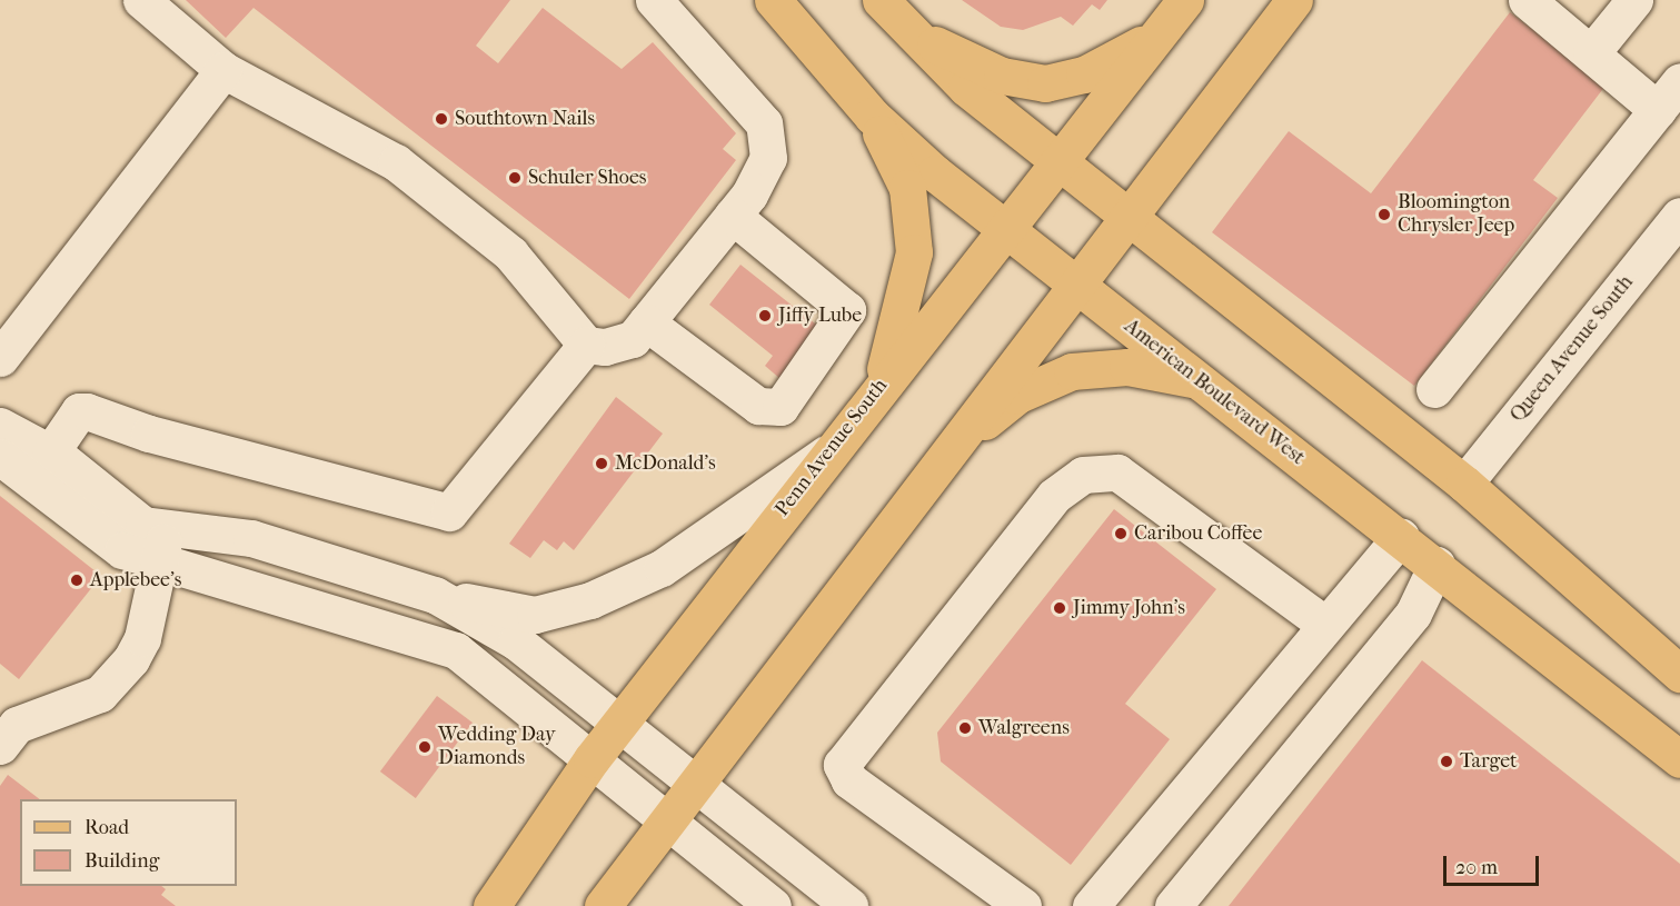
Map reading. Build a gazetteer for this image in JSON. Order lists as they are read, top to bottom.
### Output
{
  "streets": {
    "main road": ["American Boulevard West", "Penn Avenue South"],
    "street": ["Queen Avenue South"]
  },
  "crossings": [
    ["American Boulevard West", "Penn Avenue South"]
  ],
  "places": [
    "Southtown Nails",
    "Schuler Shoes",
    "Bloomington Chrysler Jeep",
    "Jiffy Lube",
    "McDonald's",
    "Caribou Coffee",
    "Applebee's",
    "Jimmy John's",
    "Walgreens",
    "Wedding Day Diamonds",
    "Target"
  ],
  "legend": ["Road", "Building"],
  "scale_bar": "20 m"
}
